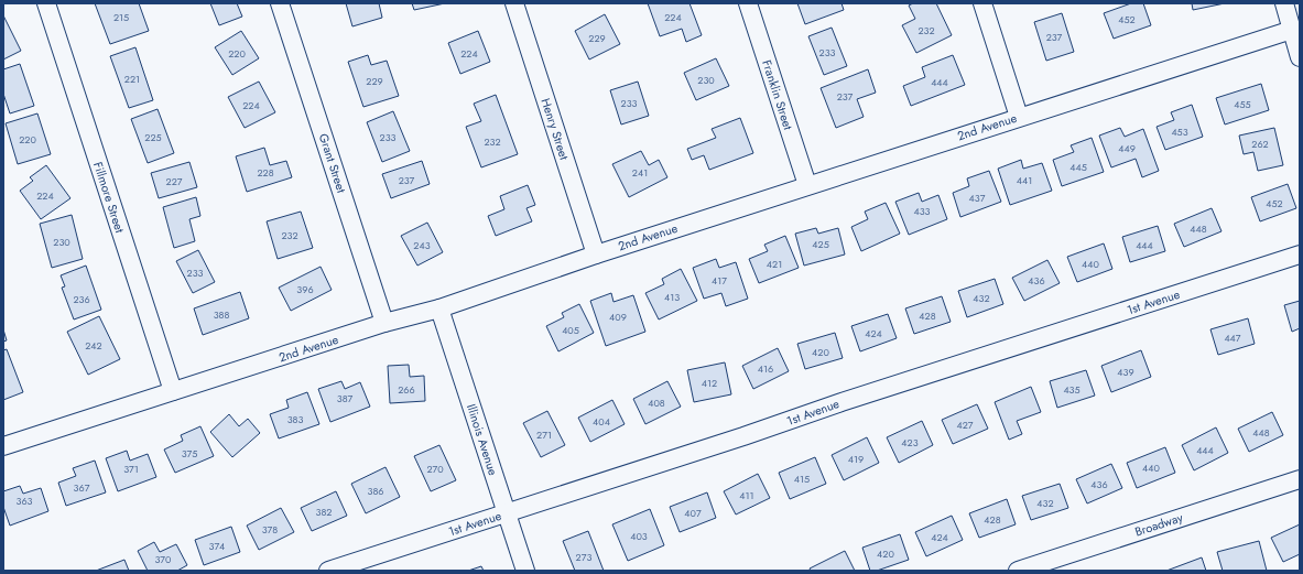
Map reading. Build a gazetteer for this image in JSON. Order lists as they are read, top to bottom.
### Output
{
  "streets": {
    "street": [
      "Franklin Street",
      "2nd Avenue",
      "Henry Street",
      "Grant Street",
      "Fillmore Street",
      "1st Avenue",
      "Illinois Avenue",
      "Broadway"
    ]
  },
  "crossings": [
    ["Franklin Street", "2nd Avenue"],
    ["2nd Avenue", "Henry Street"],
    ["2nd Avenue", "Grant Street"],
    ["2nd Avenue", "Fillmore Street"],
    ["2nd Avenue", "Illinois Avenue"],
    ["1st Avenue", "Illinois Avenue"]
  ],
  "house_numbers": [
    "215",
    "224",
    "452",
    "232",
    "237",
    "229",
    "233",
    "220",
    "224",
    "221",
    "230",
    "229",
    "444",
    "237",
    "233",
    "455",
    "224",
    "453",
    "225",
    "233",
    "220",
    "232",
    "262",
    "449",
    "445",
    "228",
    "241",
    "237",
    "441",
    "227",
    "224",
    "437",
    "452",
    "433",
    "448",
    "232",
    "230",
    "425",
    "243",
    "444",
    "421",
    "440",
    "233",
    "417",
    "436",
    "396",
    "413",
    "432",
    "236",
    "388",
    "428",
    "409",
    "405",
    "424",
    "447",
    "242",
    "420",
    "416",
    "439",
    "412",
    "266",
    "435",
    "387",
    "408",
    "383",
    "404",
    "427",
    "448",
    "271",
    "423",
    "444",
    "375",
    "419",
    "440",
    "371",
    "270",
    "415",
    "436",
    "367",
    "386",
    "411",
    "363",
    "432",
    "382",
    "407",
    "428",
    "378",
    "403",
    "424",
    "374",
    "420",
    "273",
    "370"
  ]
}
